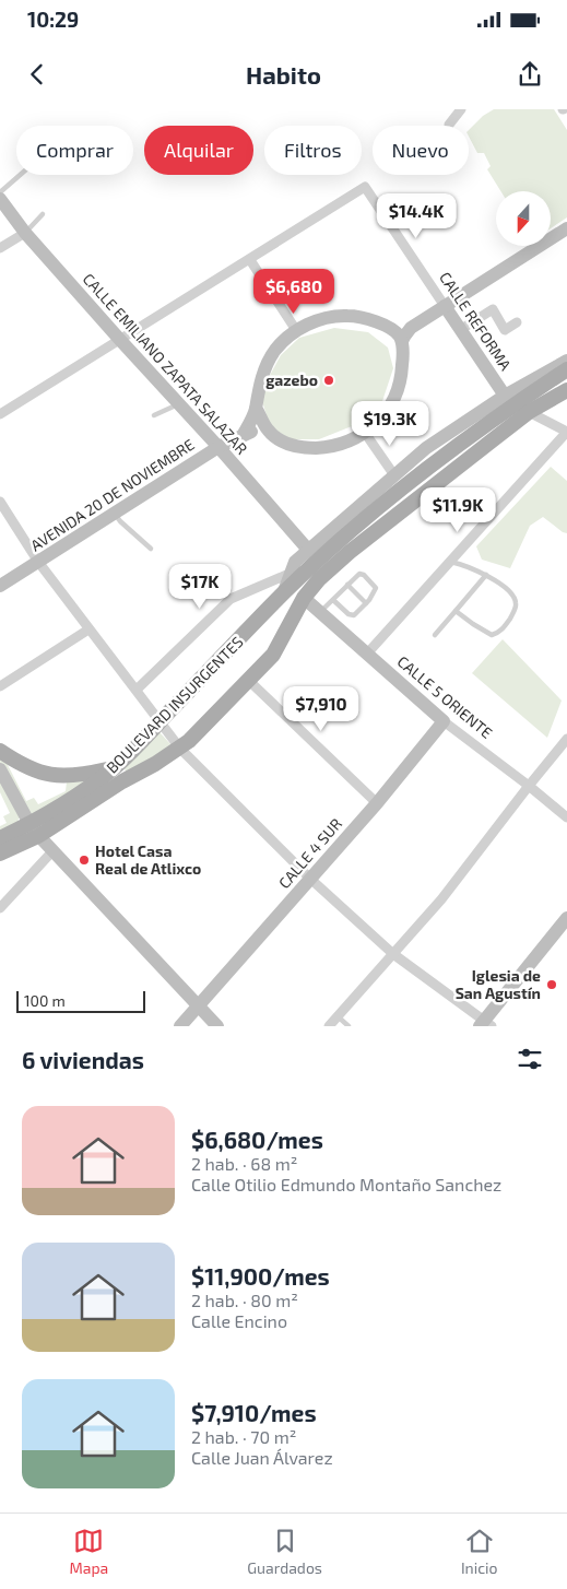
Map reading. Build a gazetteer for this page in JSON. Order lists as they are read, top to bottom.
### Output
{
  "streets": {
    "main road": ["BOULEVARD INSURGENTES"],
    "street": [
      "CALLE REFORMA",
      "CALLE EMILIANO ZAPATA SALAZAR",
      "AVENIDA 20 DE NOVIEMBRE",
      "CALLE 5 ORIENTE",
      "CALLE 4 SUR"
    ]
  },
  "crossings": [
    ["CALLE REFORMA", "BOULEVARD INSURGENTES"],
    ["CALLE EMILIANO ZAPATA SALAZAR", "AVENIDA 20 DE NOVIEMBRE"],
    ["CALLE EMILIANO ZAPATA SALAZAR", "BOULEVARD INSURGENTES"],
    ["CALLE 5 ORIENTE", "BOULEVARD INSURGENTES"],
    ["CALLE 5 ORIENTE", "CALLE 4 SUR"]
  ],
  "places": ["gazebo", "Hotel Casa Real de Atlixco", "Iglesia de San Agustín"],
  "scale_bar": "100 m",
  "north": "bottom",
  "page": {
    "status": "10:29",
    "header": "Habito",
    "chip": [
      "Comprar",
      "Alquilar",
      "Filtros",
      "Nuevo"
    ],
    "price": [
      "$14.4K",
      "$6,680",
      "$19.3K",
      "$11.9K",
      "$17K",
      "$7,910"
    ],
    "scale": "100 m",
    "heading": "6 viviendas",
    "list": [
      {
        "name": "$6,680/mes",
        "note": "2 hab. · 68 m² · Calle Otilio Edmundo Montaño Sanchez"
      },
      {
        "name": "$11,900/mes",
        "note": "2 hab. · 80 m² · Calle Encino"
      },
      {
        "name": "$7,910/mes",
        "note": "2 hab. · 70 m² · Calle Juan Álvarez"
      }
    ],
    "tabs": ["Mapa", "Guardados", "Inicio"]
  }
}
